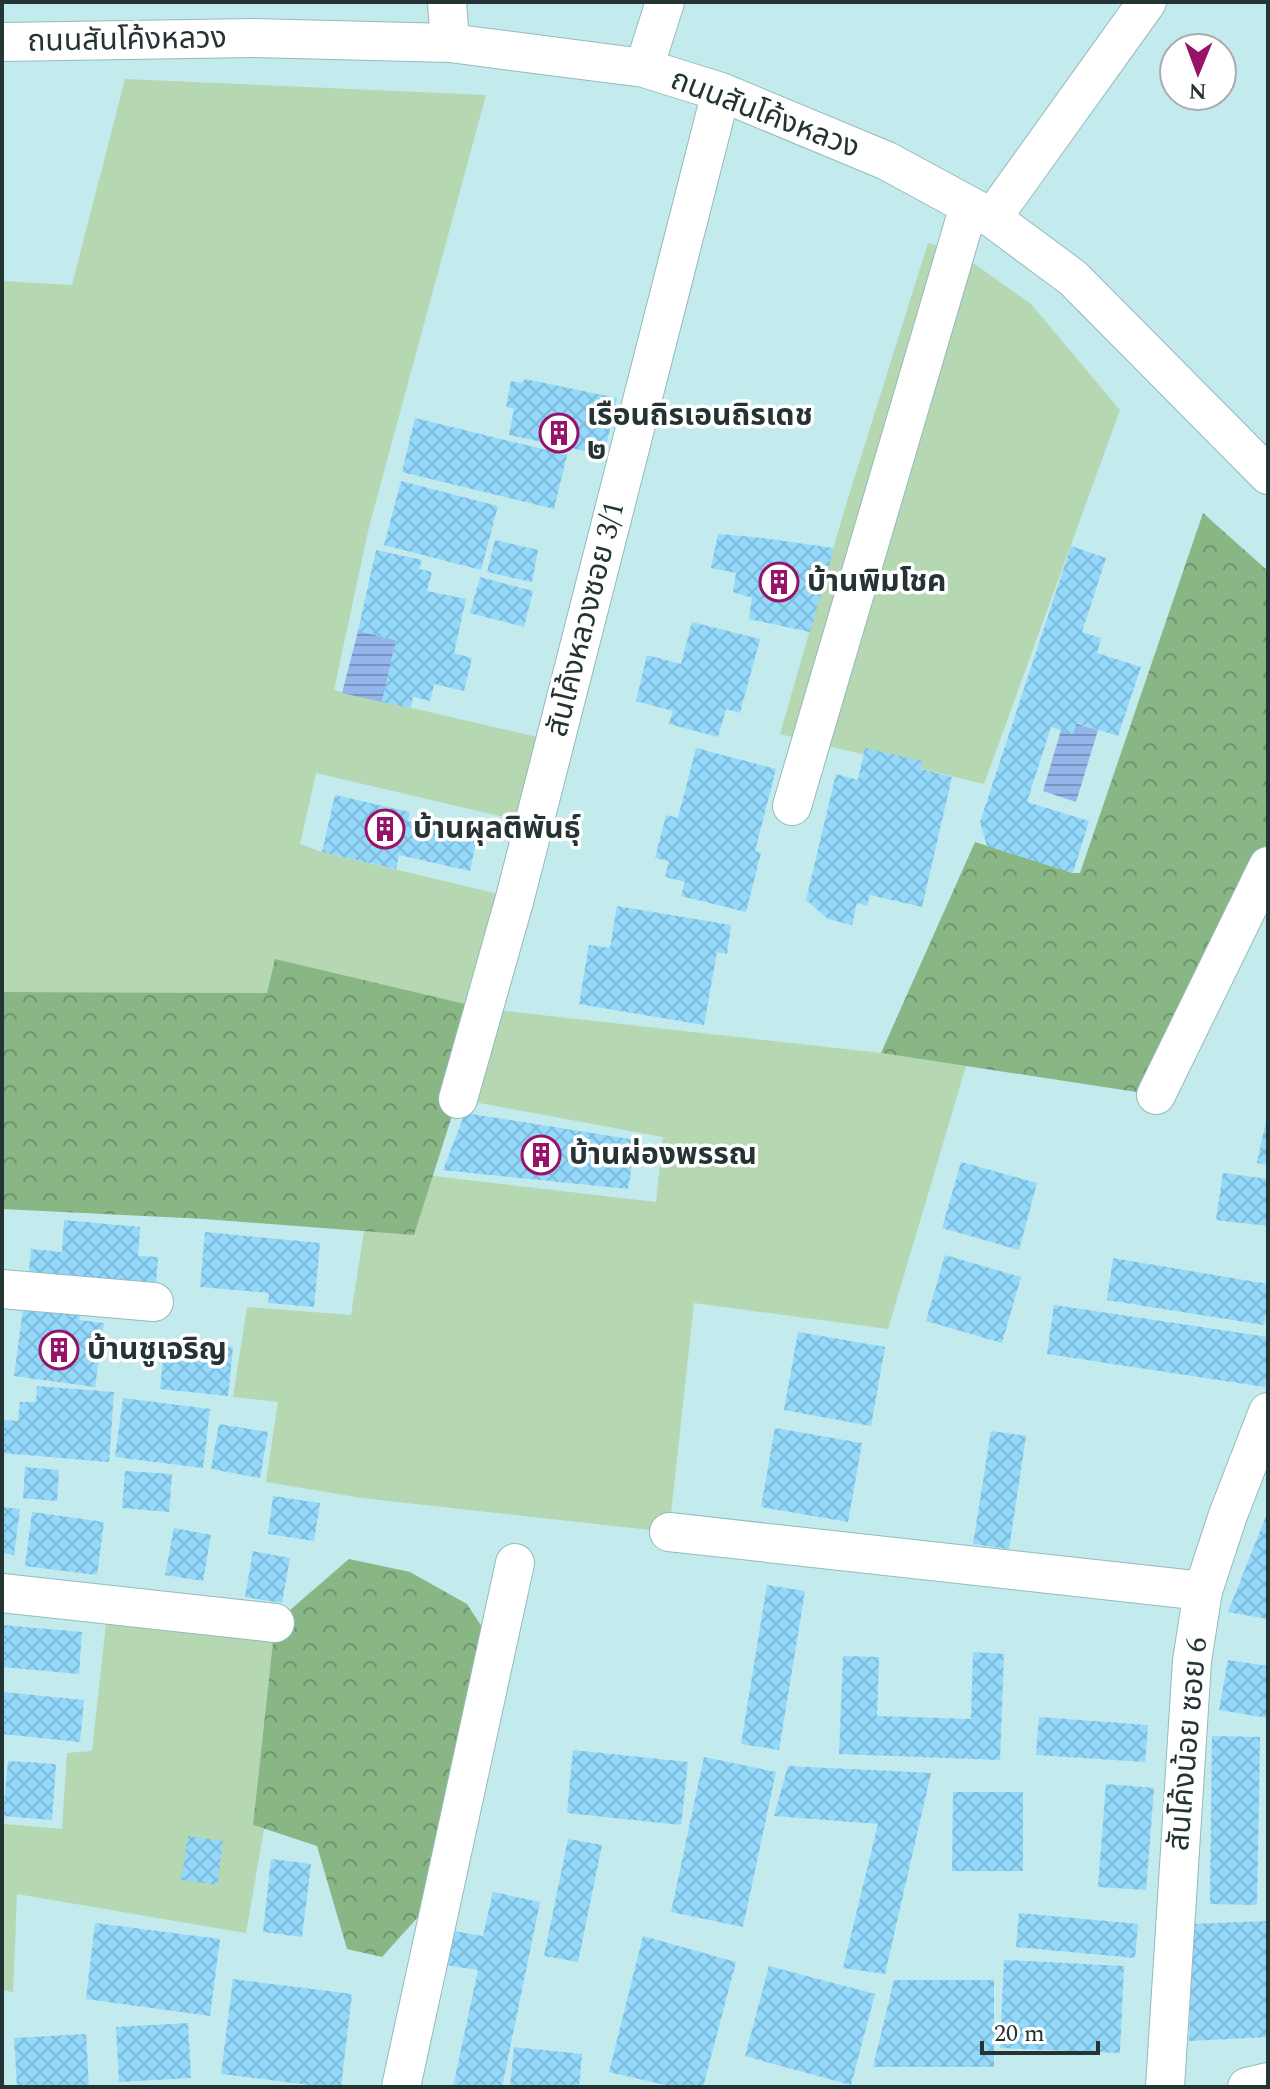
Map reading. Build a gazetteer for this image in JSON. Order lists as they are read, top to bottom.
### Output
{
  "streets": {
    "street": ["ถนนสันโค้งหลวง", "สันโค้งหลวงซอย 3/1", "สันโค้งน้อย ซอย 6"]
  },
  "crossings": [
    ["ถนนสันโค้งหลวง", "สันโค้งหลวงซอย 3/1"]
  ],
  "places": {
    "building": [
      "เรือนถิรเอนถิรเดช ๒",
      "บ้านพิมโชค",
      "บ้านผุลติพันธ์ุ",
      "บ้านผ่องพรรณ",
      "บ้านชูเจริญ"
    ]
  },
  "scale_bar": "20 m",
  "north": "bottom"
}
